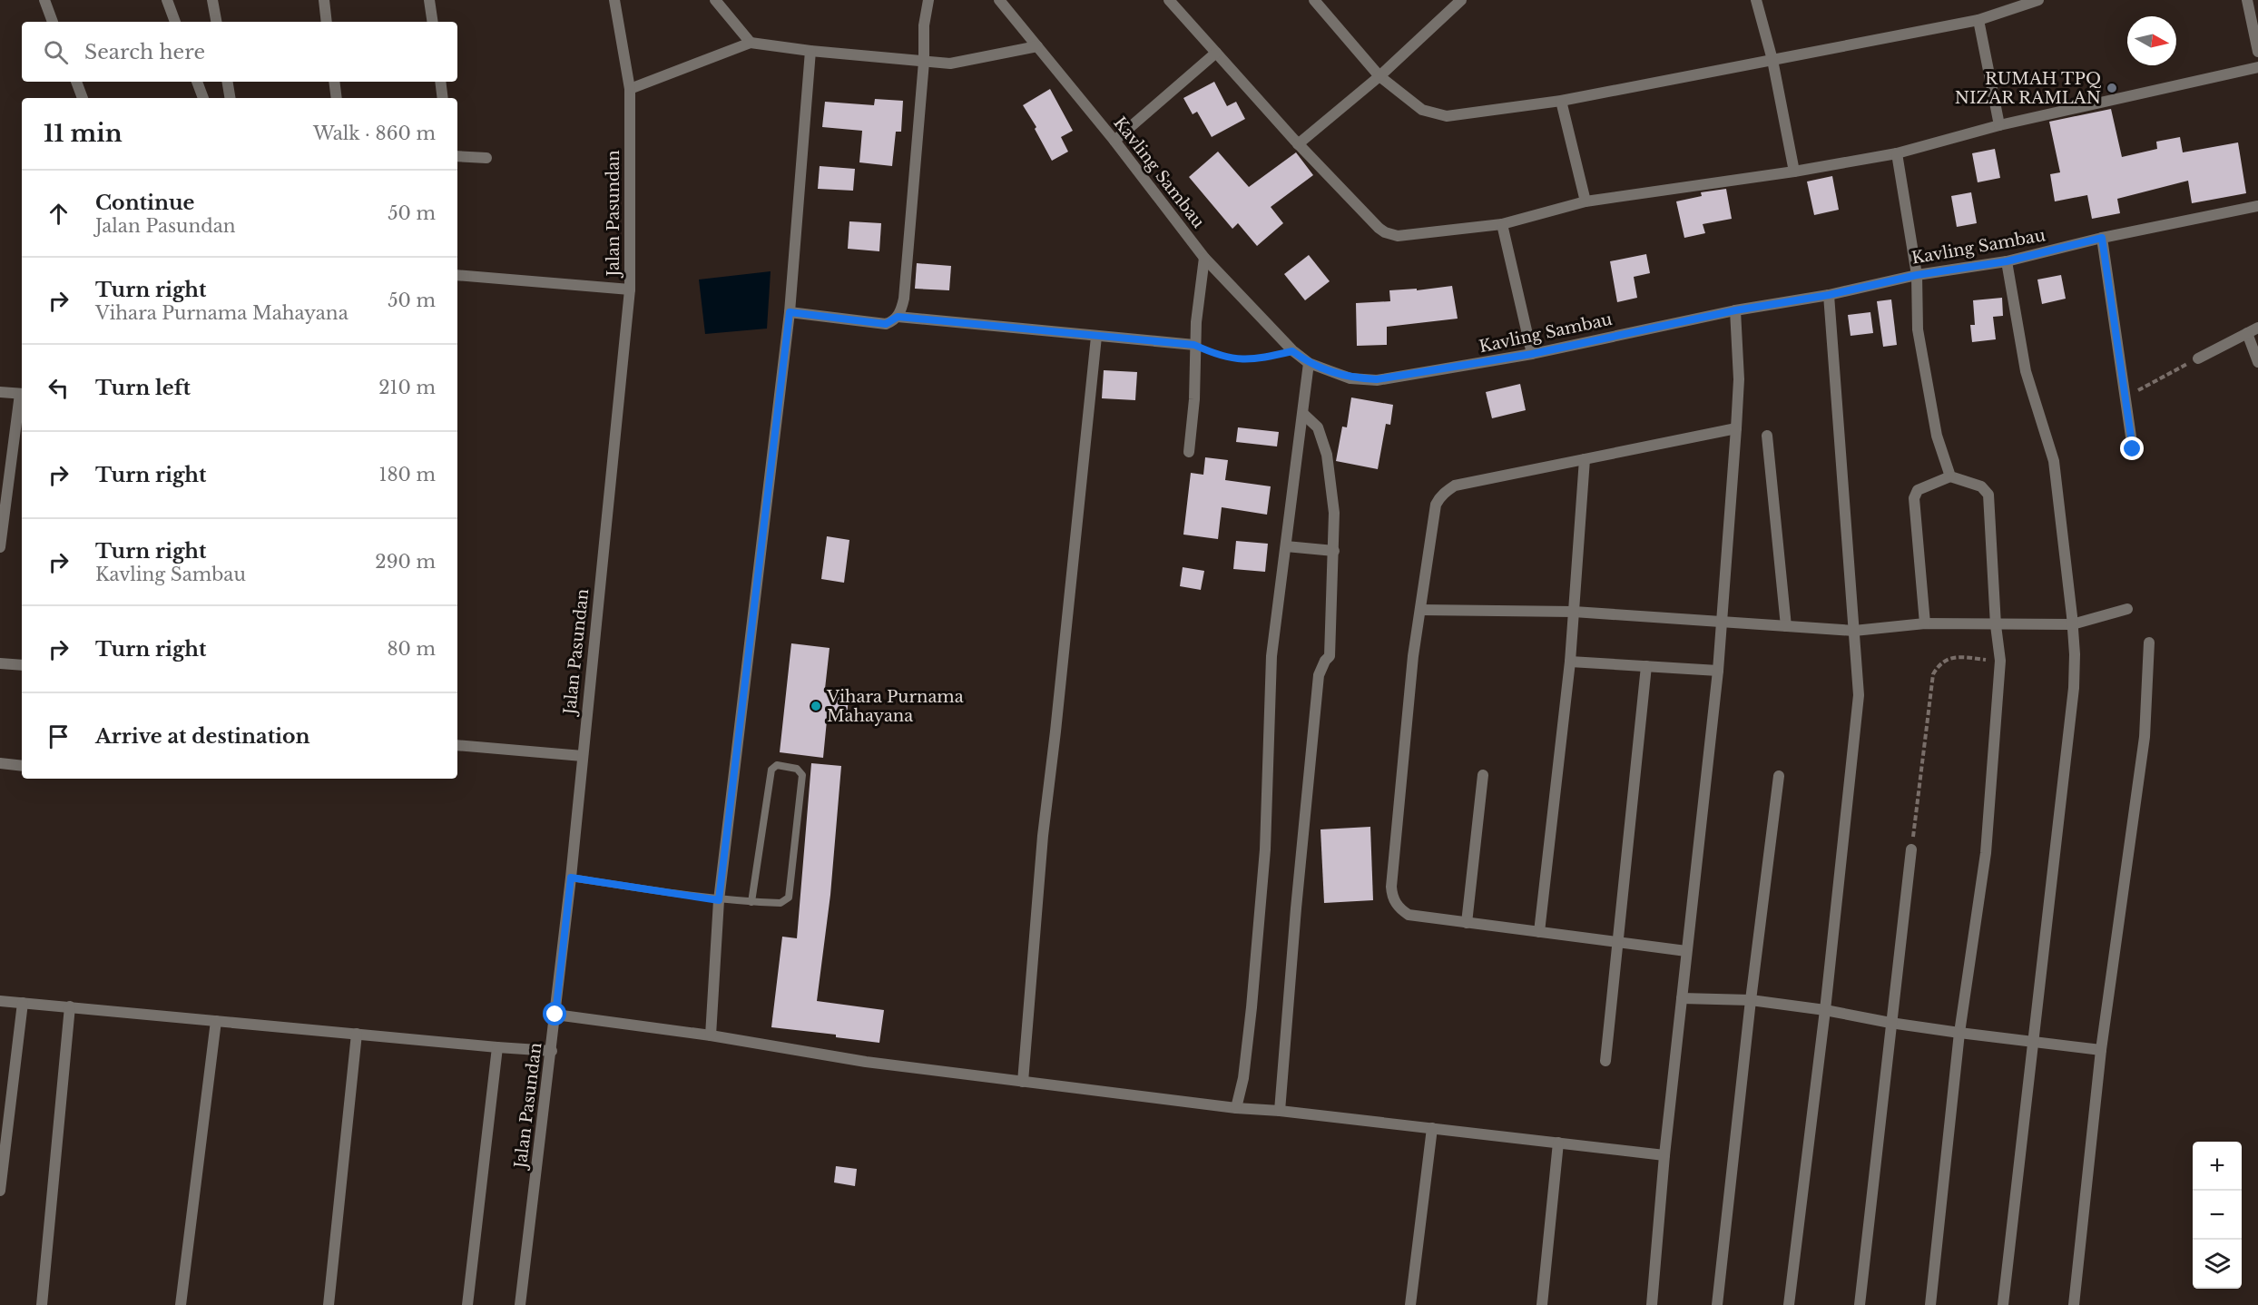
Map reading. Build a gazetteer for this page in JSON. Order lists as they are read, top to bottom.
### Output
{
  "streets": {
    "street": ["Kavling Sambau", "Jalan Pasundan"]
  },
  "places": ["RUMAH TPQ NIZAR RAMLAN", "Vihara Purnama Mahayana"],
  "north": "right",
  "page": {
    "search": "Search here",
    "heading": ["11 min", "Walk · 860 m"],
    "list": [
      ["Continue", "Jalan Pasundan", "50 m"],
      ["Turn right", "Vihara Purnama Mahayana", "50 m"],
      ["Turn left", "210 m"],
      ["Turn right", "180 m"],
      ["Turn right", "Kavling Sambau", "290 m"],
      ["Turn right", "80 m"],
      "Arrive at destination"
    ],
    "map_buttons": ["+", "−"]
  }
}
